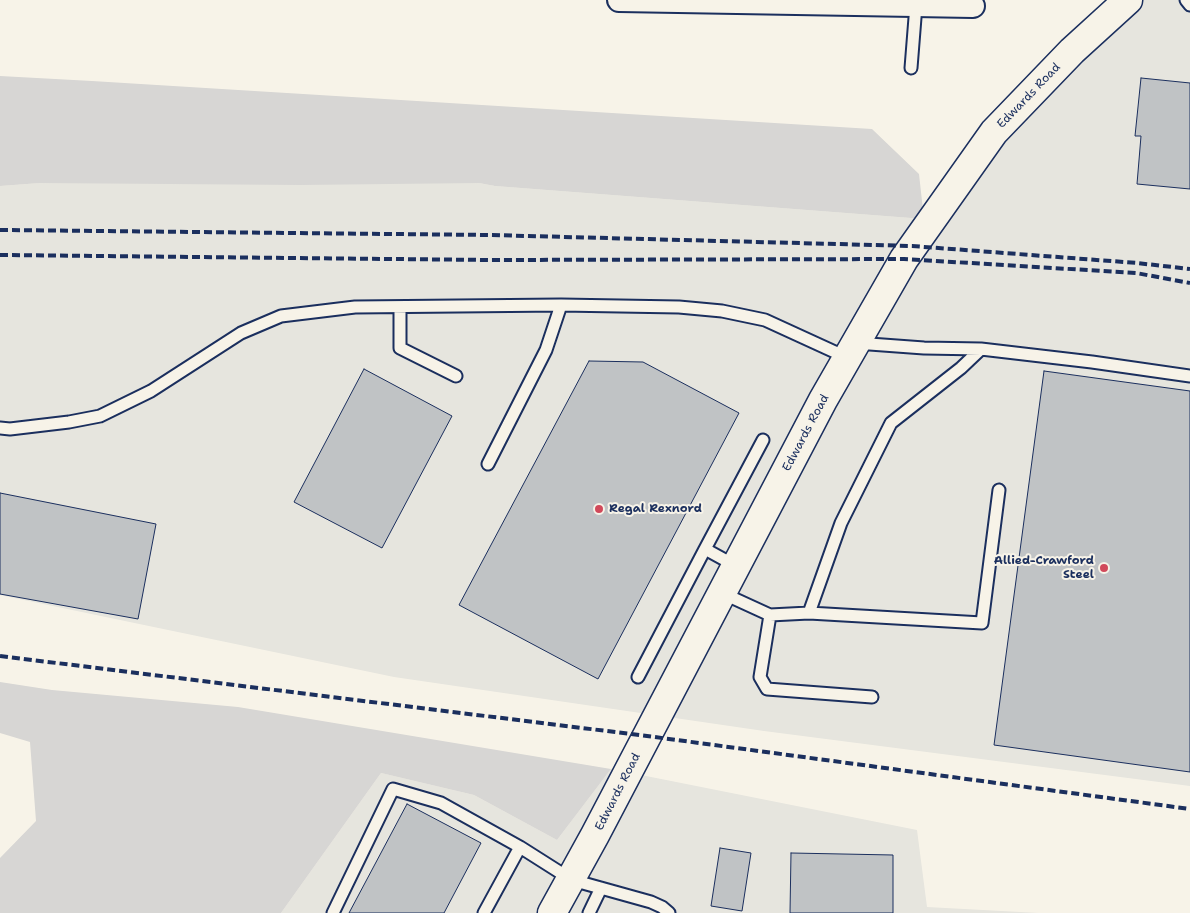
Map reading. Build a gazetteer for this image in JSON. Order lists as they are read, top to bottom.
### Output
{
  "streets": {
    "main road": ["Edwards Road"]
  },
  "places": ["Regal Rexnord", "Allied-Crawford Steel"]
}
